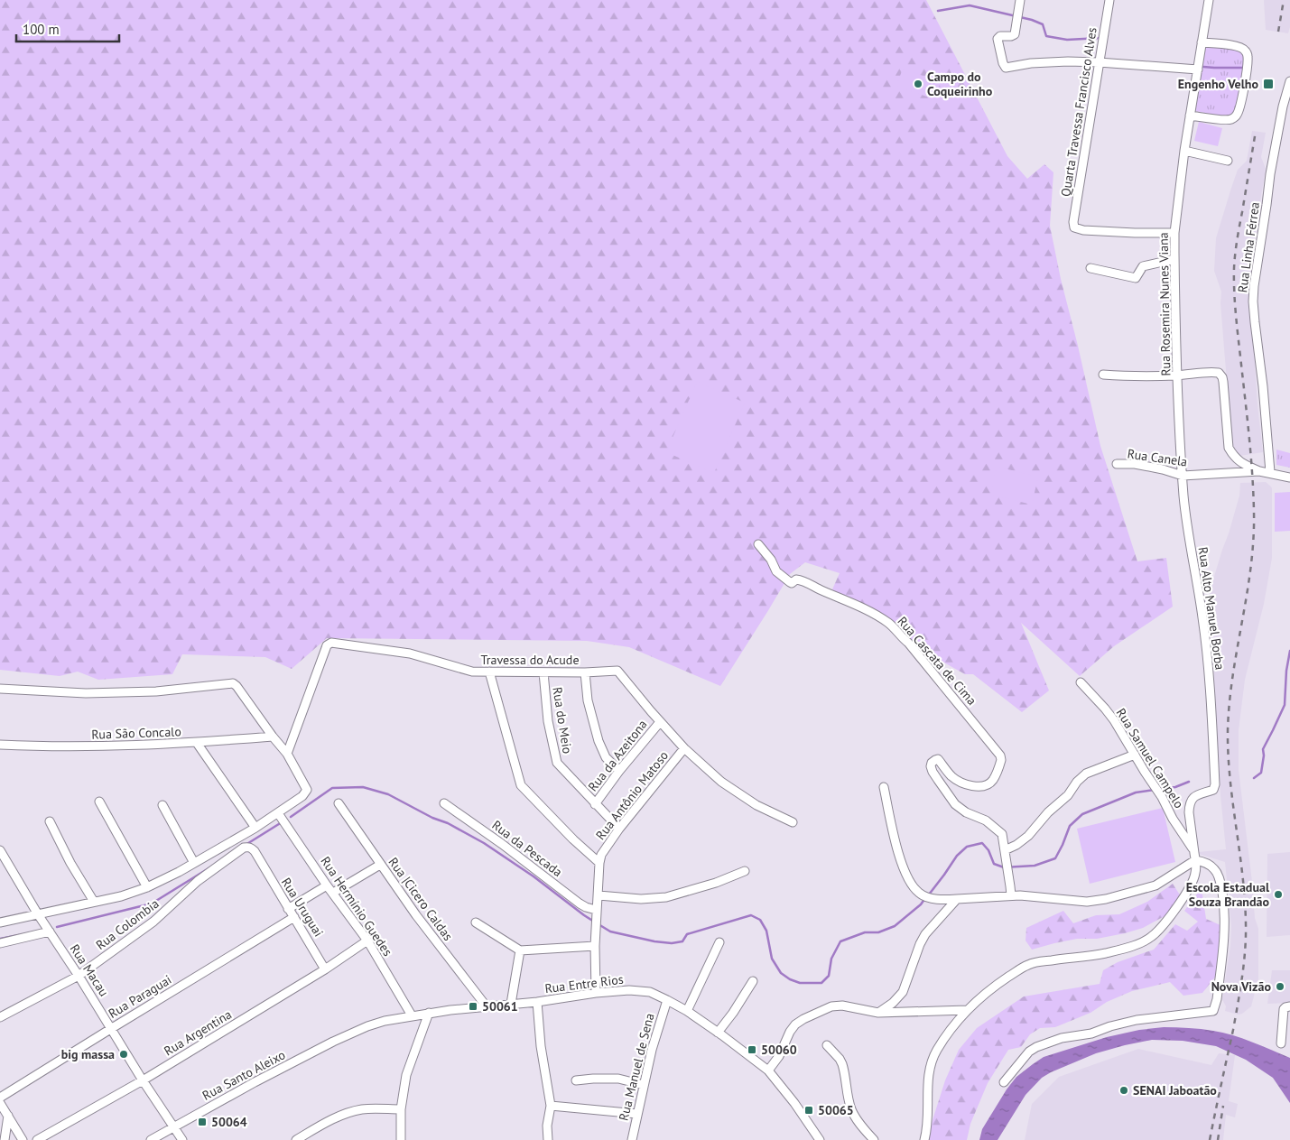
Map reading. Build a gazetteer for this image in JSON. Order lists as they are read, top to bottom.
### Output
{
  "streets": {
    "street": [
      "Quarta Travessa Francisco Alves",
      "Rua Linha Férrea",
      "Rua Rosemira Nunes Viana",
      "Rua Canela",
      "Rua Alto Manuel Borba",
      "Travessa do Acude",
      "Rua Cascata de Cima",
      "Rua do Meio",
      "Rua São Concalo",
      "Rua da Azeitona",
      "Rua Samuel Campelo",
      "Rua Antônio Matoso",
      "Rua da Pescada",
      "Rua |Cicero Caldas",
      "Rua Hermínio Guedes",
      "Rua Uruguai",
      "Rua Colombia",
      "Rua Macau",
      "Rua Entre Rios",
      "Rua Paraguai",
      "Rua Argentina",
      "Rua Manuel de Sena",
      "Rua Santo Aleixo"
    ]
  },
  "crossings": [
    ["Quarta Travessa Francisco Alves", "Rua Rosemira Nunes Viana"],
    ["Rua Linha Férrea", "Rua Canela"],
    ["Rua Rosemira Nunes Viana", "Rua Alto Manuel Borba"],
    ["Rua Canela", "Rua Alto Manuel Borba"],
    ["Rua Alto Manuel Borba", "Rua Samuel Campelo"],
    ["Travessa do Acude", "Rua do Meio"],
    ["Travessa do Acude", "Rua da Azeitona"],
    ["Travessa do Acude", "Rua Antônio Matoso"],
    ["Rua do Meio", "Rua da Azeitona"],
    ["Rua do Meio", "Rua Antônio Matoso"],
    ["Rua Antônio Matoso", "Rua da Pescada"],
    ["Rua Antônio Matoso", "Rua Entre Rios"],
    ["Rua |Cicero Caldas", "Rua Entre Rios"],
    ["Rua Hermínio Guedes", "Rua Entre Rios"],
    ["Rua Hermínio Guedes", "Rua Argentina"],
    ["Rua Uruguai", "Rua Colombia"],
    ["Rua Uruguai", "Rua Paraguai"],
    ["Rua Uruguai", "Rua Argentina"],
    ["Rua Colombia", "Rua Macau"],
    ["Rua Macau", "Rua Paraguai"],
    ["Rua Macau", "Rua Argentina"],
    ["Rua Macau", "Rua Santo Aleixo"],
    ["Rua Entre Rios", "Rua Manuel de Sena"],
    ["Rua Entre Rios", "Rua Santo Aleixo"]
  ],
  "places": {
    "other": [
      "Campo do Coqueirinho",
      "Escola Estadual Souza Brandão",
      "Nova Vizão",
      "big massa",
      "SENAI Jaboatão"
    ],
    "transit": [
      "Engenho Velho",
      "50061",
      "50060",
      "50065",
      "50064"
    ]
  },
  "scale_bar": "100 m"
}
